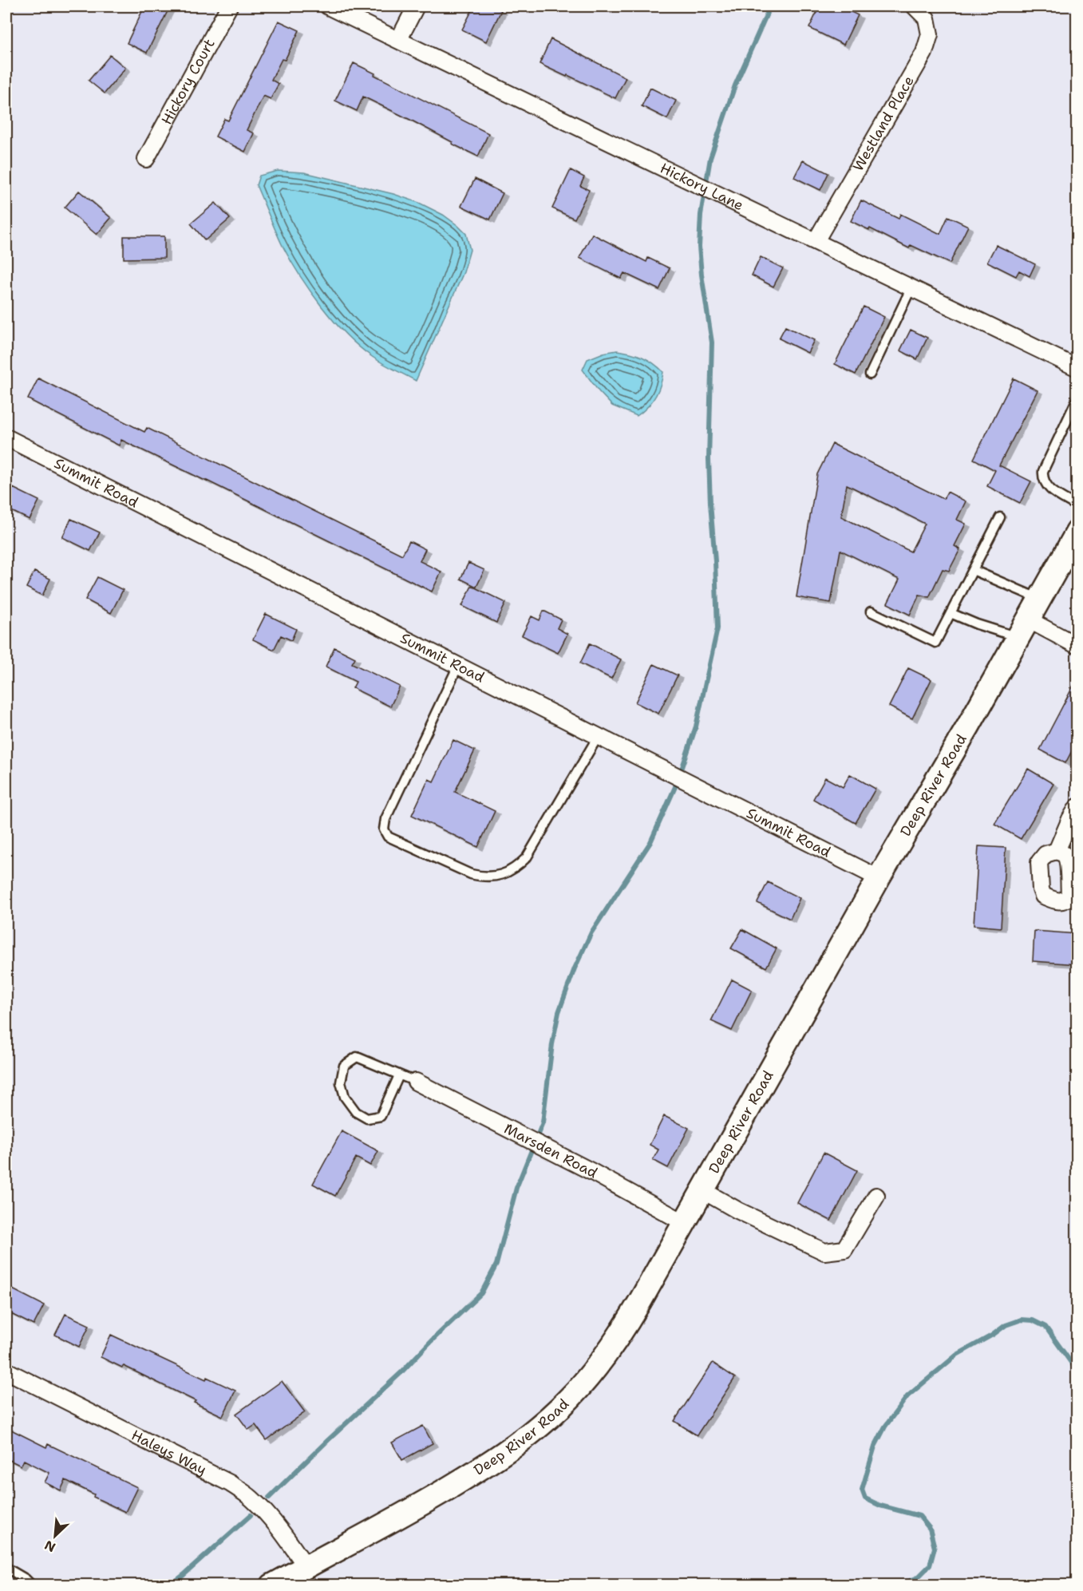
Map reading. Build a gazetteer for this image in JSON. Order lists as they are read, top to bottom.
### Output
{
  "streets": {
    "street": [
      "Hickory Court",
      "Westland Place",
      "Hickory Lane",
      "Summit Road",
      "Deep River Road",
      "Marsden Road",
      "Haleys Way"
    ]
  },
  "crossings": [
    ["Westland Place", "Hickory Lane"],
    ["Summit Road", "Deep River Road"],
    ["Deep River Road", "Marsden Road"],
    ["Deep River Road", "Haleys Way"]
  ],
  "north": "bottom left"
}
